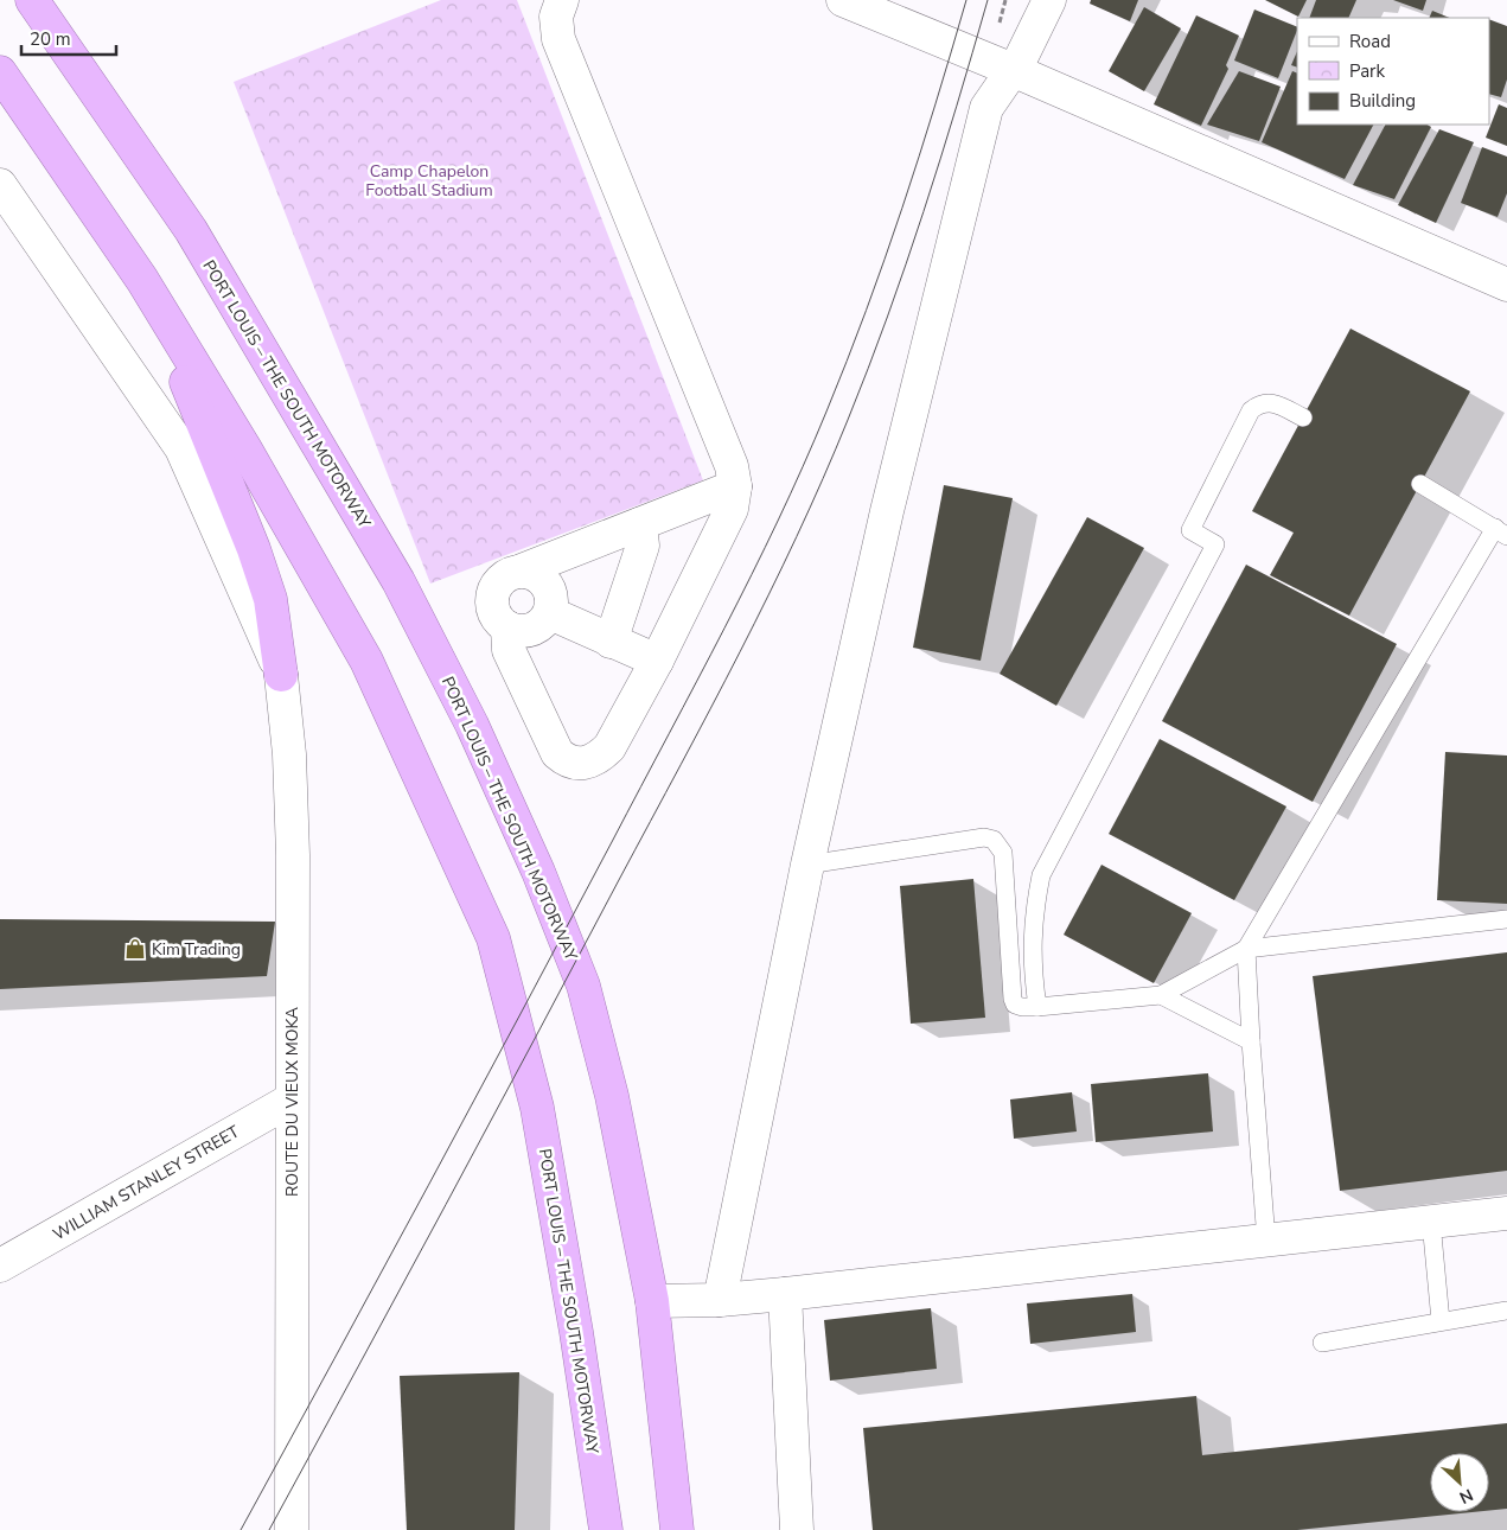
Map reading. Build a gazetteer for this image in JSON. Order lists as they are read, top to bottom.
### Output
{
  "streets": {
    "highway": ["PORT LOUIS – THE SOUTH MOTORWAY"],
    "street": ["ROUTE DU VIEUX MOKA", "WILLIAM STANLEY STREET"]
  },
  "crossings": [
    ["ROUTE DU VIEUX MOKA", "WILLIAM STANLEY STREET"]
  ],
  "parks": ["Camp Chapelon Football Stadium"],
  "places": {
    "shop": ["Kim Trading"]
  },
  "legend": ["Road", "Park", "Building"],
  "scale_bar": "20 m",
  "north": "bottom right"
}
